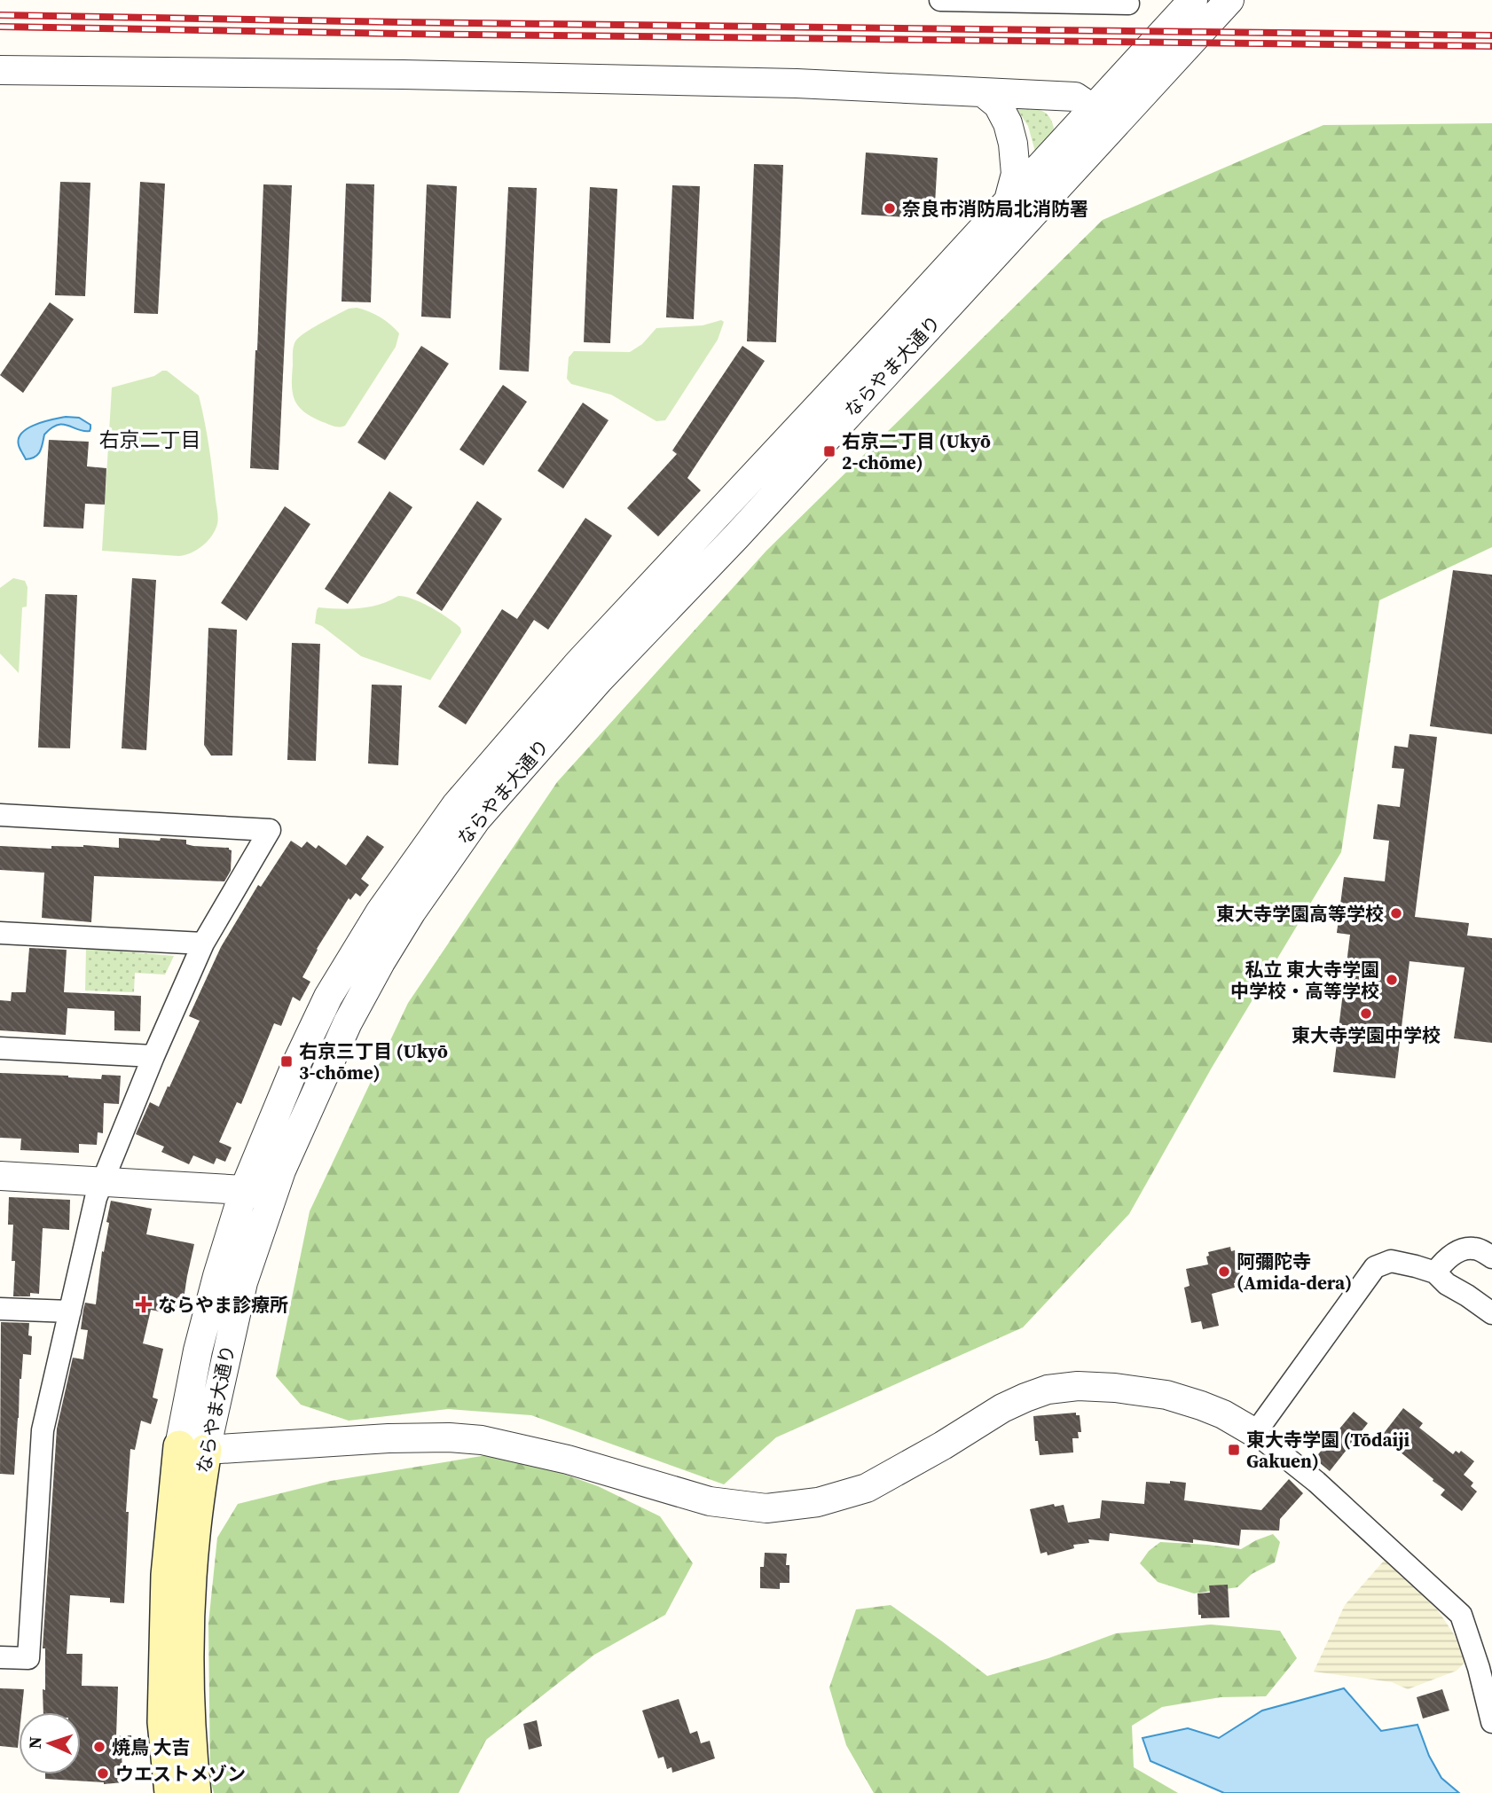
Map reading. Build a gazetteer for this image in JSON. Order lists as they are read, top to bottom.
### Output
{
  "streets": {
    "main road": ["ならやま大通り"]
  },
  "districts": ["右京二丁目"],
  "places": {
    "other": [
      "奈良市消防局北消防署",
      "東大寺学園高等学校",
      "私立 東大寺学園 中学校・高等学校",
      "東大寺学園中学校",
      "阿彌陀寺 (Amida-dera)",
      "焼鳥 大吉",
      "ウエストメゾン"
    ],
    "transit": ["右京二丁目 (Ukyō 2-chōme)", "右京三丁目 (Ukyō 3-chōme)", "東大寺学園 (Tōdaiji Gakuen)"],
    "health": ["ならやま診療所"]
  },
  "north": "left"
}
